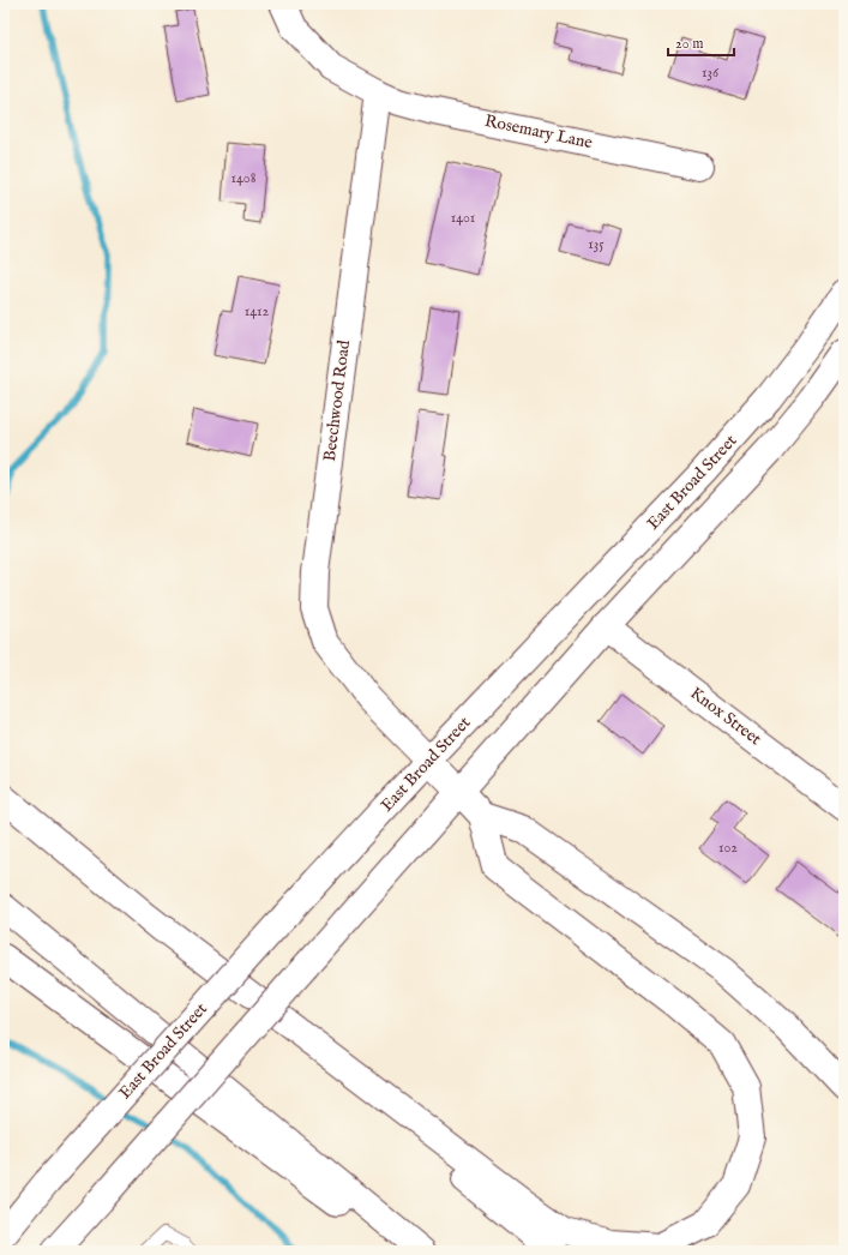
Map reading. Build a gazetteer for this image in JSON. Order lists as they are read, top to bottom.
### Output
{
  "streets": {
    "main road": [
      "Rosemary Lane",
      "Beechwood Road",
      "East Broad Street",
      "Knox Street"
    ]
  },
  "crossings": [
    ["Rosemary Lane", "Beechwood Road"],
    ["Beechwood Road", "East Broad Street"],
    ["East Broad Street", "Knox Street"]
  ],
  "house_numbers": [
    "136",
    "1408",
    "1401",
    "135",
    "1412",
    "102"
  ],
  "scale_bar": "20 m"
}
